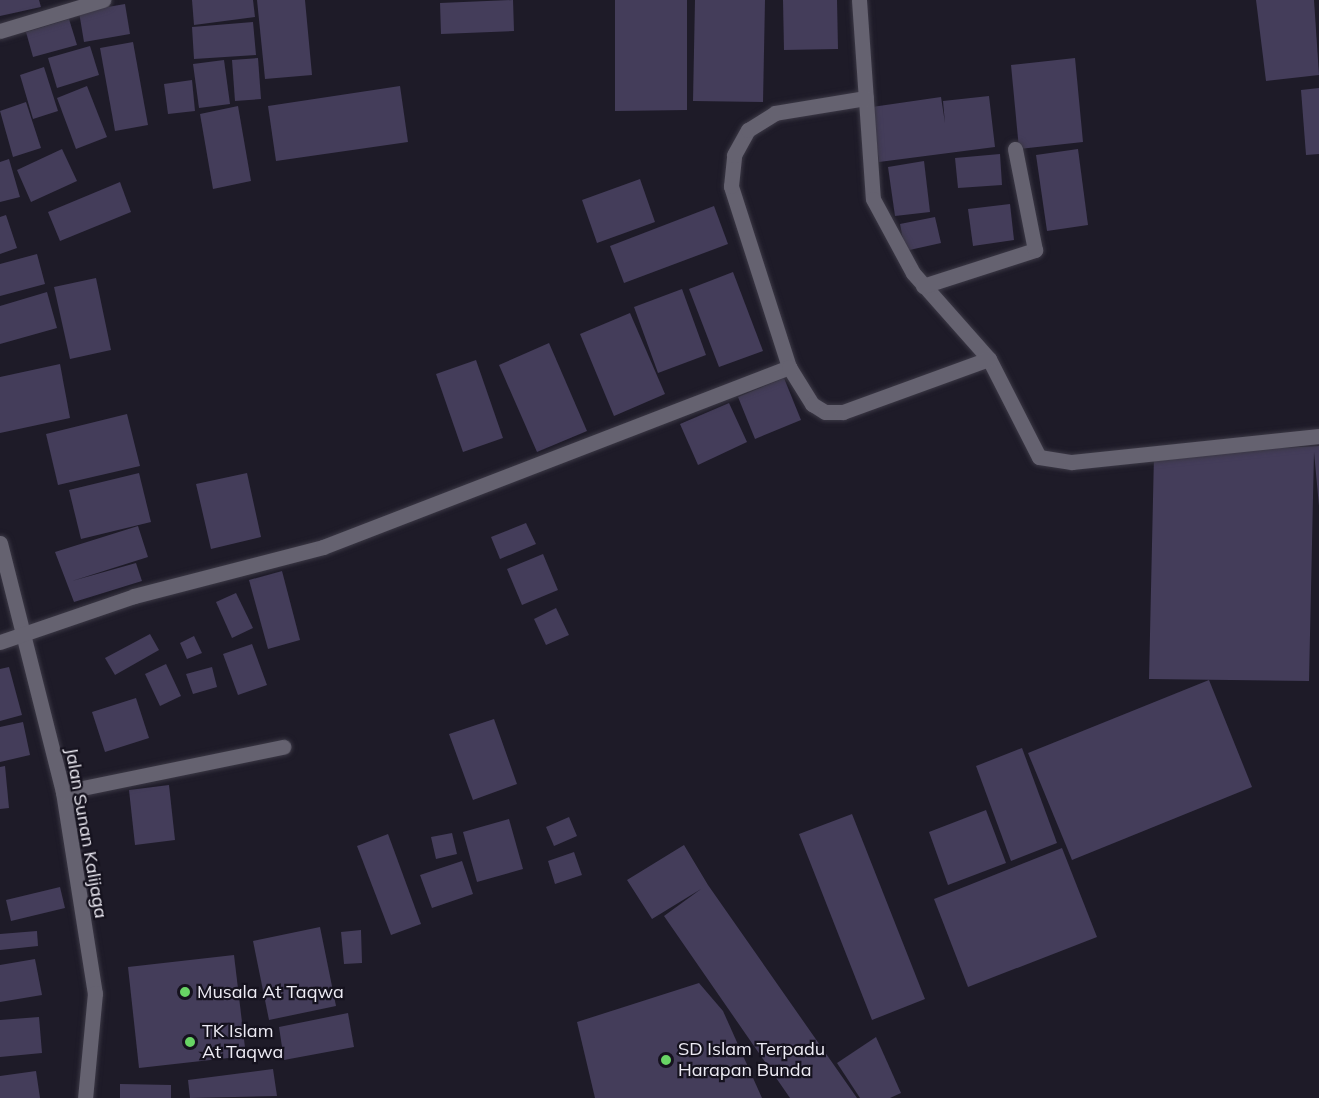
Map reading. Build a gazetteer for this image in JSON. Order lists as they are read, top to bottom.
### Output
{
  "streets": {
    "street": ["Jalan Sunan Kalijaga"]
  },
  "places": ["Musala At Taqwa", "TK Islam At Taqwa", "SD Islam Terpadu Harapan Bunda"]
}
